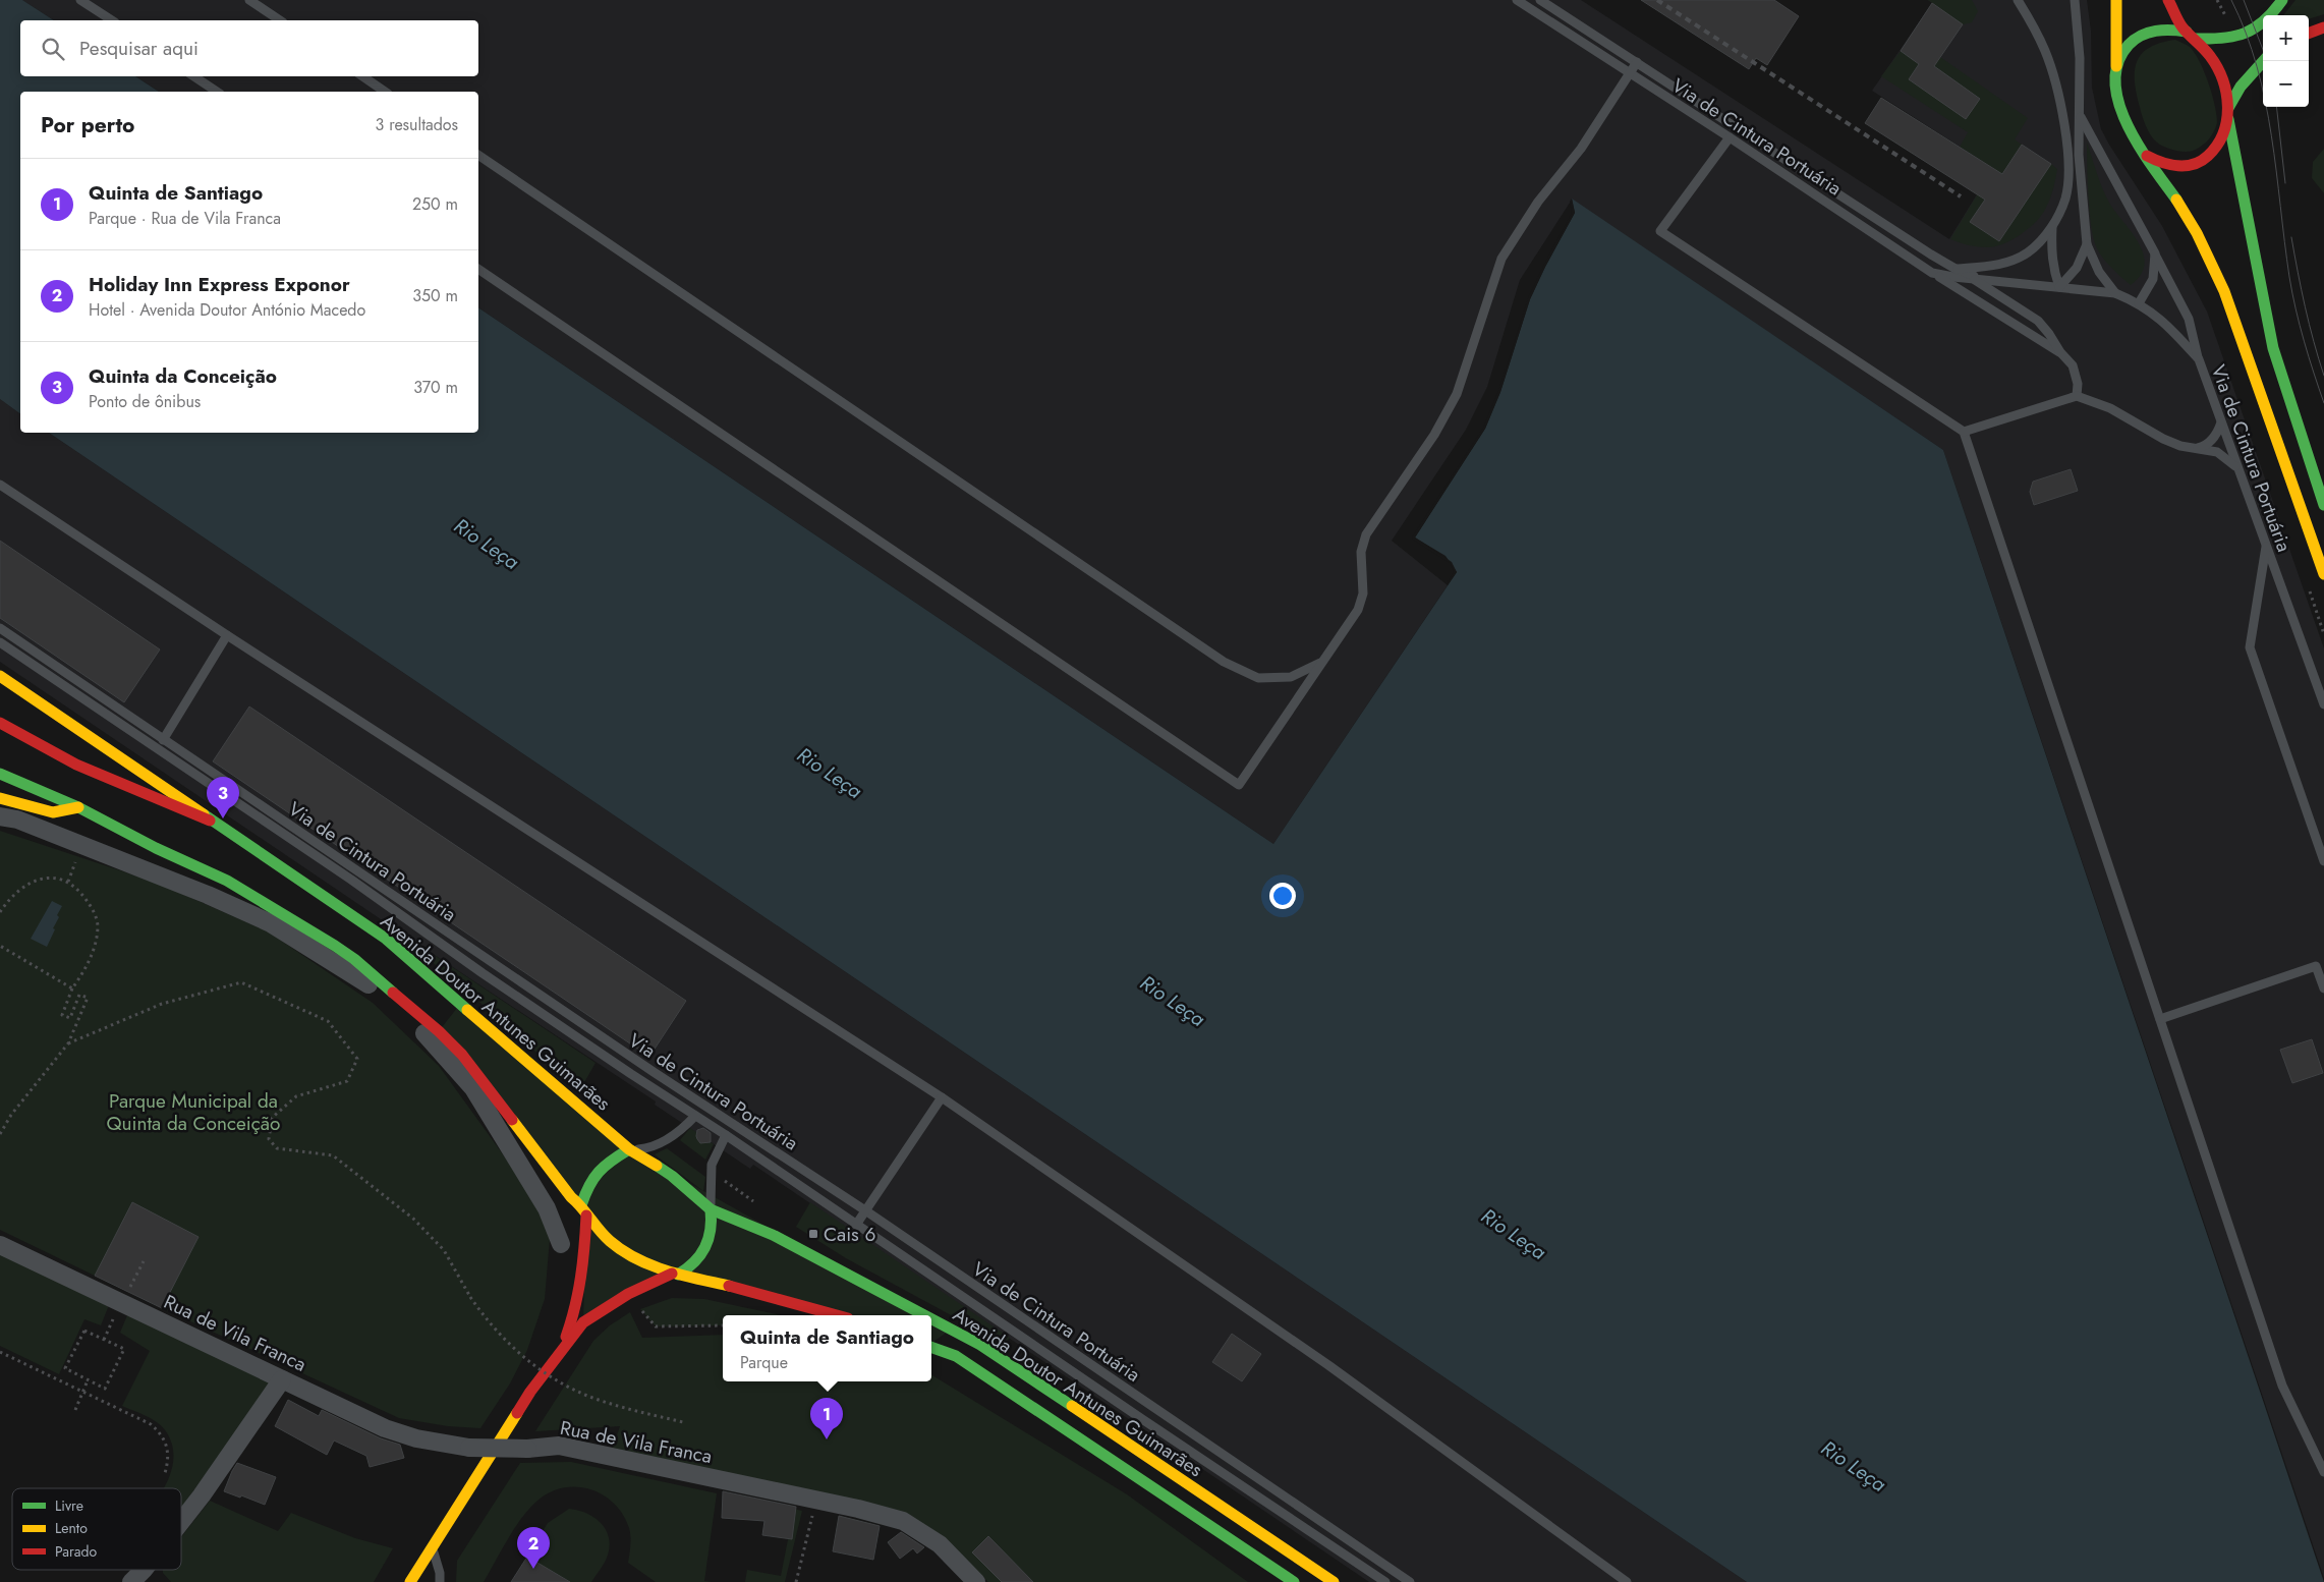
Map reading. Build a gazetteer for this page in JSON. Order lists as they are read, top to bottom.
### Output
{
  "streets": {
    "main road": ["Avenida Doutor Antunes Guimarães"],
    "street": ["Rua de Vila Franca"],
    "lane": ["Via de Cintura Portuária"]
  },
  "water": ["Rio Leça"],
  "parks": ["Parque Municipal da Quinta da Conceição"],
  "places": {
    "transit": ["Cais 6"]
  },
  "legend": ["Livre", "Lento", "Parado"],
  "page": {
    "map_buttons": ["+", "−"],
    "search": "Pesquisar aqui",
    "heading": ["Por perto", "3 resultados"],
    "list": [
      {
        "mark": "1",
        "name": "Quinta de Santiago",
        "note": "Parque · Rua de Vila Franca",
        "value": "250 m"
      },
      {
        "mark": "2",
        "name": "Holiday Inn Express Exponor",
        "note": "Hotel · Avenida Doutor António Macedo",
        "value": "350 m"
      },
      {
        "mark": "3",
        "name": "Quinta da Conceição",
        "note": "Ponto de ônibus",
        "value": "370 m"
      }
    ],
    "pins": ["3", "1", "2"],
    "popup": ["Quinta de Santiago", "Parque"]
  }
}
